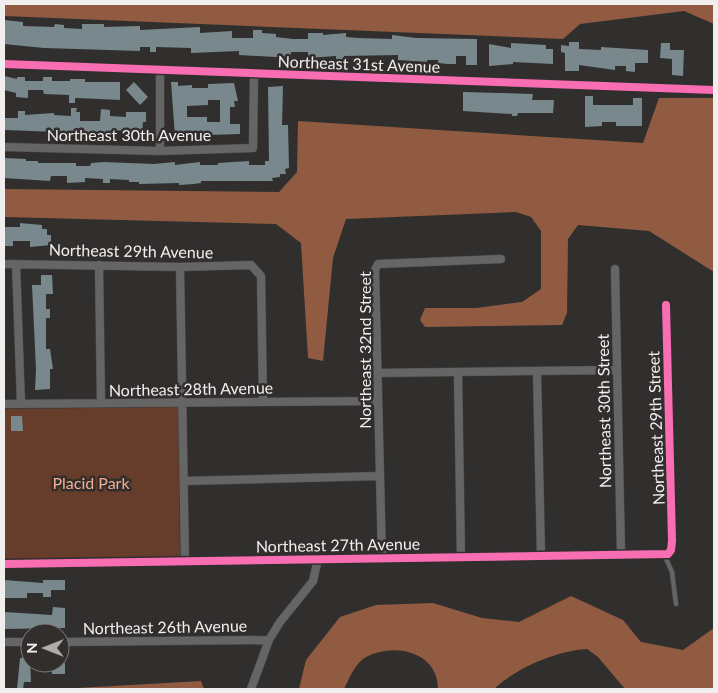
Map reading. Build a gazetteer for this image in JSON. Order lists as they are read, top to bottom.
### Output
{
  "streets": {
    "street": [
      "Northeast 31st Avenue",
      "Northeast 30th Avenue",
      "Northeast 29th Avenue",
      "Northeast 32nd Street",
      "Northeast 28th Avenue",
      "Northeast 30th Street",
      "Northeast 29th Street",
      "Northeast 27th Avenue",
      "Northeast 26th Avenue"
    ]
  },
  "crossings": [
    ["Northeast 31st Avenue", "Northeast 30th Avenue"],
    ["Northeast 29th Avenue", "Northeast 28th Avenue"],
    ["Northeast 32nd Street", "Northeast 28th Avenue"],
    ["Northeast 32nd Street", "Northeast 27th Avenue"],
    ["Northeast 30th Street", "Northeast 27th Avenue"],
    ["Northeast 29th Street", "Northeast 27th Avenue"]
  ],
  "parks": ["Placid Park"],
  "north": "left"
}
